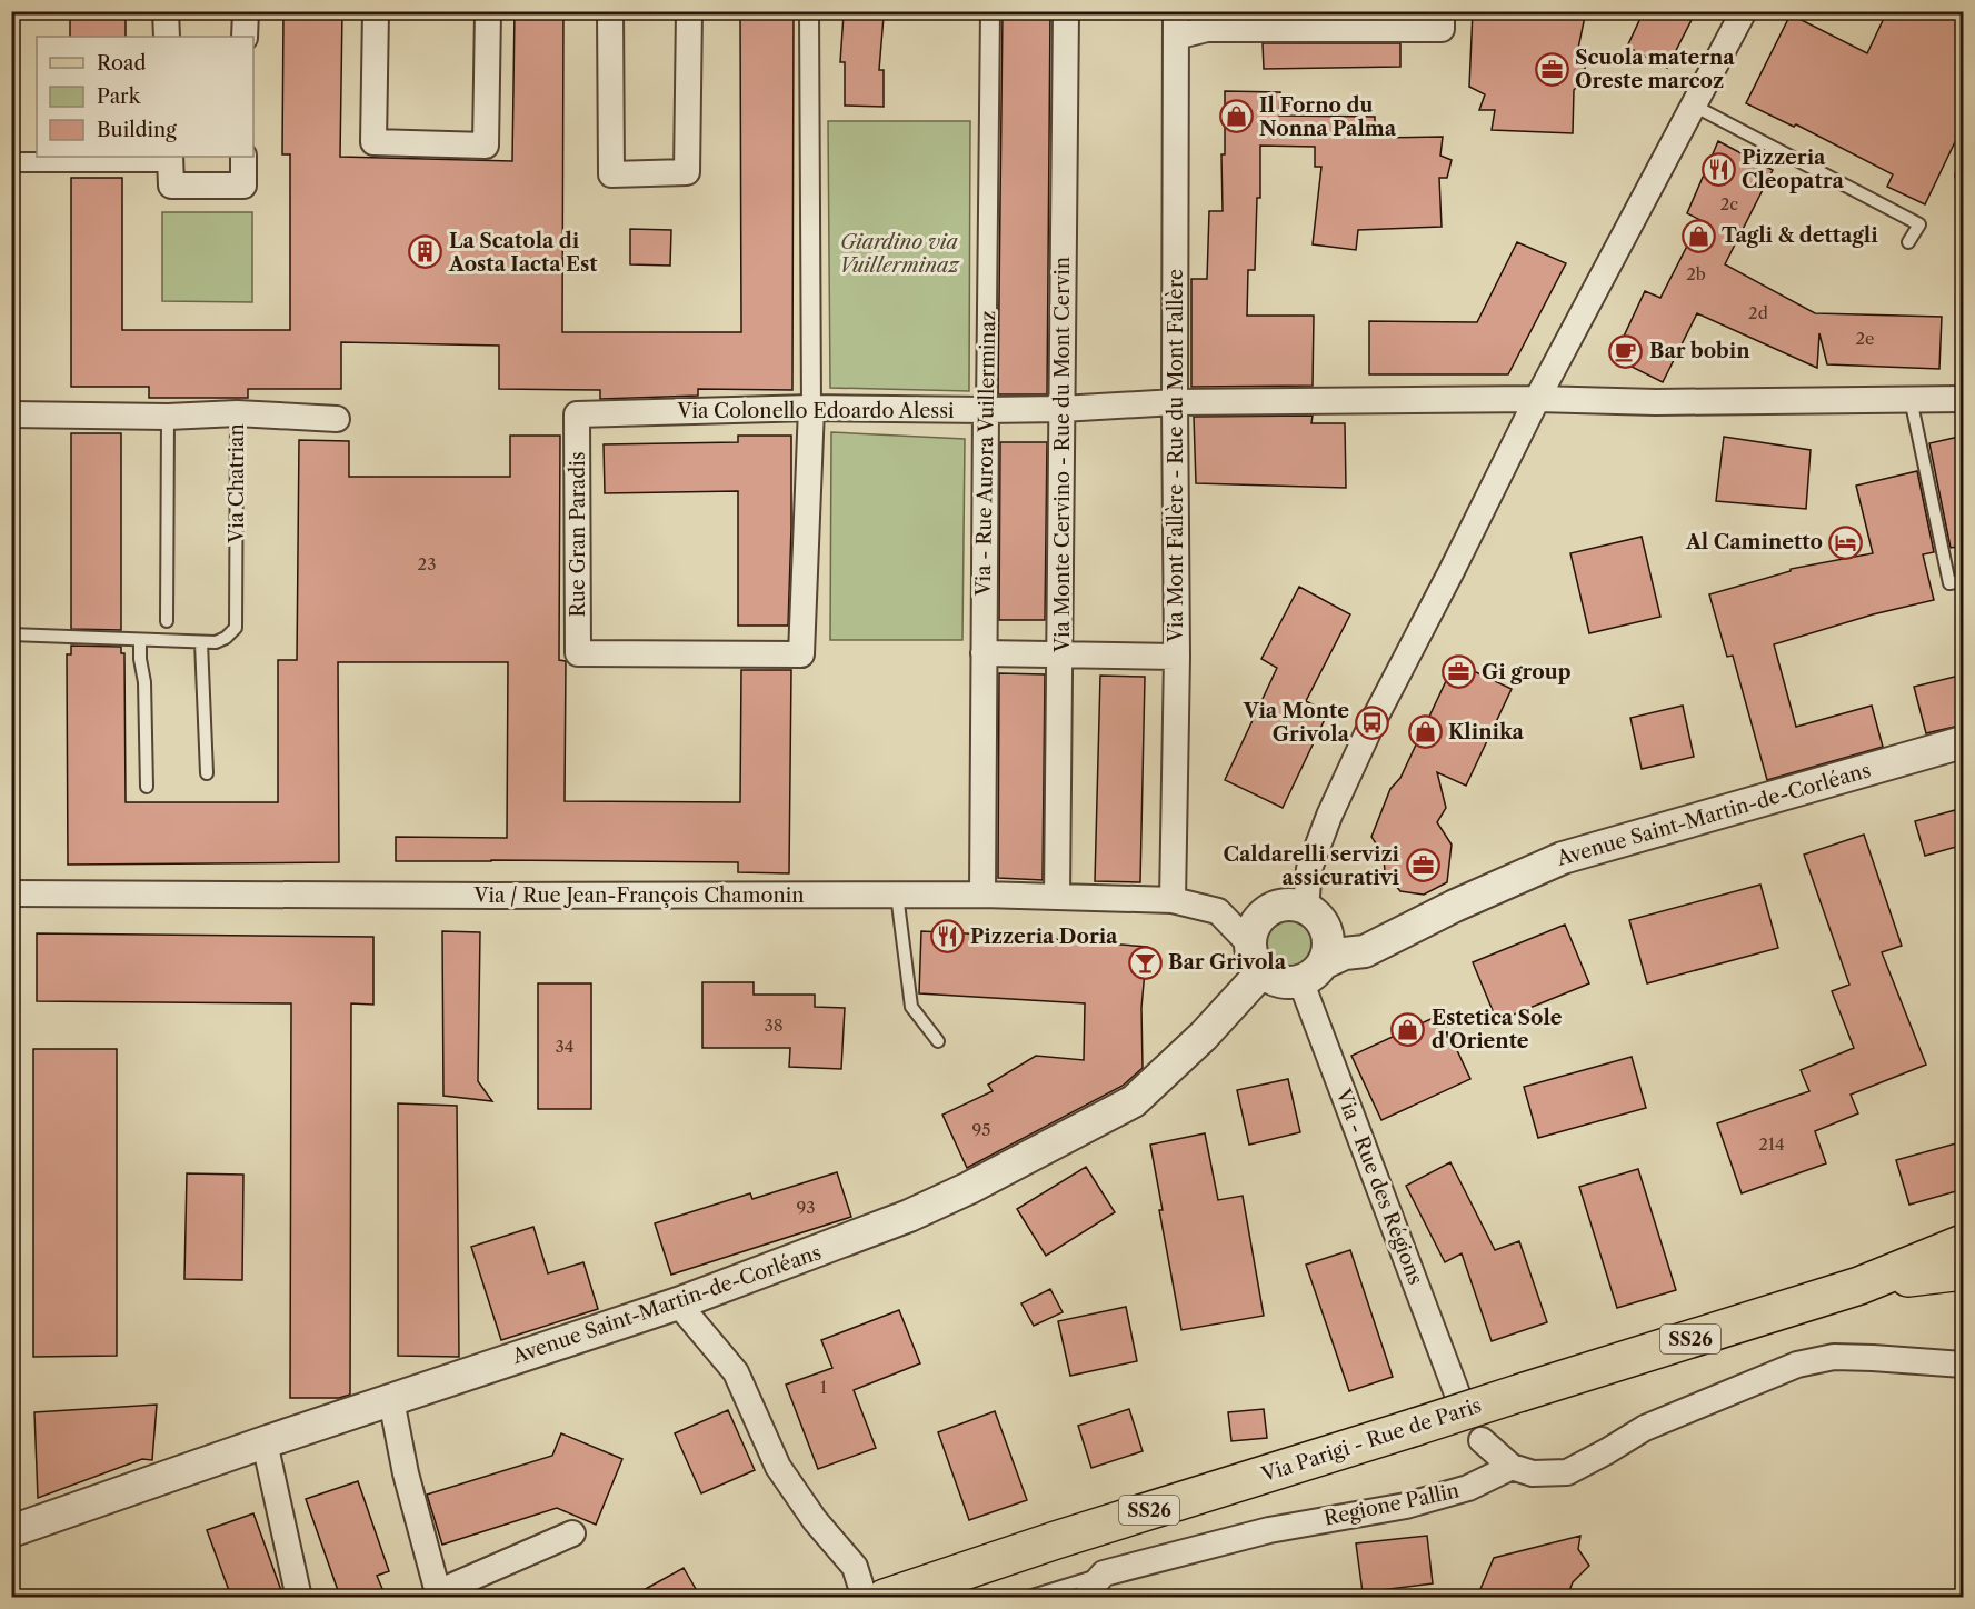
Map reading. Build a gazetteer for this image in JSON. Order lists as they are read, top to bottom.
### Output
{
  "streets": {
    "main road": ["SS26", "Via Parigi - Rue de Paris"],
    "street": [
      "Via Colonello Edoardo Alessi",
      "Via - Rue Aurora Vuillerminaz",
      "Via Monte Cervino - Rue du Mont Cervin",
      "Via Mont Fallère - Rue du Mont Fallère",
      "Via Chatrian",
      "Rue Gran Paradis",
      "Avenue Saint-Martin-de-Corléans",
      "Via / Rue Jean-François Chamonin",
      "Via - Rue des Régions",
      "Regione Pallin"
    ]
  },
  "crossings": [
    ["Via Colonello Edoardo Alessi", "Via - Rue Aurora Vuillerminaz"],
    ["Via Colonello Edoardo Alessi", "Via Monte Cervino - Rue du Mont Cervin"],
    ["Via Colonello Edoardo Alessi", "Via Mont Fallère - Rue du Mont Fallère"],
    ["Via Colonello Edoardo Alessi", "Rue Gran Paradis"],
    ["Via - Rue Aurora Vuillerminaz", "Via / Rue Jean-François Chamonin"],
    ["Via Monte Cervino - Rue du Mont Cervin", "Via / Rue Jean-François Chamonin"],
    ["Via Mont Fallère - Rue du Mont Fallère", "Via / Rue Jean-François Chamonin"],
    ["Avenue Saint-Martin-de-Corléans", "Via / Rue Jean-François Chamonin"],
    ["Avenue Saint-Martin-de-Corléans", "Via - Rue des Régions"],
    ["Via / Rue Jean-François Chamonin", "Via - Rue des Régions"]
  ],
  "parks": ["Giardino via Vuillerminaz"],
  "places": {
    "office": ["Scuola materna Oreste marcoz", "Gi group", "Caldarelli servizi assicurativi"],
    "shop": [
      "Il Forno du Nonna Palma",
      "Tagli & dettagli",
      "Klinika",
      "Estetica Sole d'Oriente"
    ],
    "restaurant": ["Pizzeria Cleopatra", "Pizzeria Doria"],
    "building": ["La Scatola di Aosta Iacta Est"],
    "cafe": ["Bar bobin"],
    "hotel": ["Al Caminetto"],
    "bus stop": ["Via Monte Grivola"],
    "bar": ["Bar Grivola"]
  },
  "house_numbers": [
    "2c",
    "2b",
    "2d",
    "2e",
    "23",
    "38",
    "34",
    "95",
    "214",
    "93",
    "1"
  ],
  "legend": ["Road", "Park", "Building"]
}
